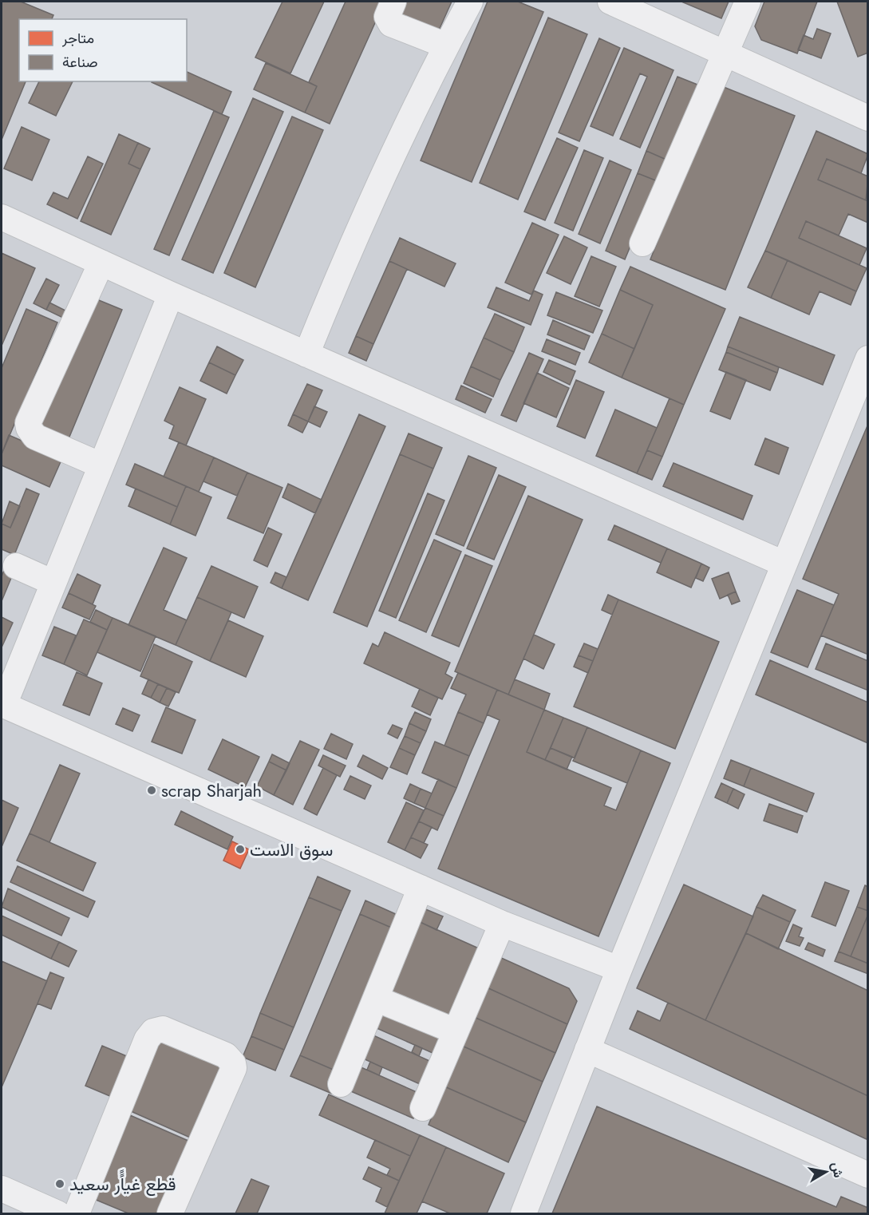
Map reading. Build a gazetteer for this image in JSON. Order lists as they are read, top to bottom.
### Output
{
  "places": ["scrap Sharjah", "سوق الاست", "قطع غياًًر سعيد"],
  "legend": ["متاجر", "صناعة"],
  "north": "right"
}
